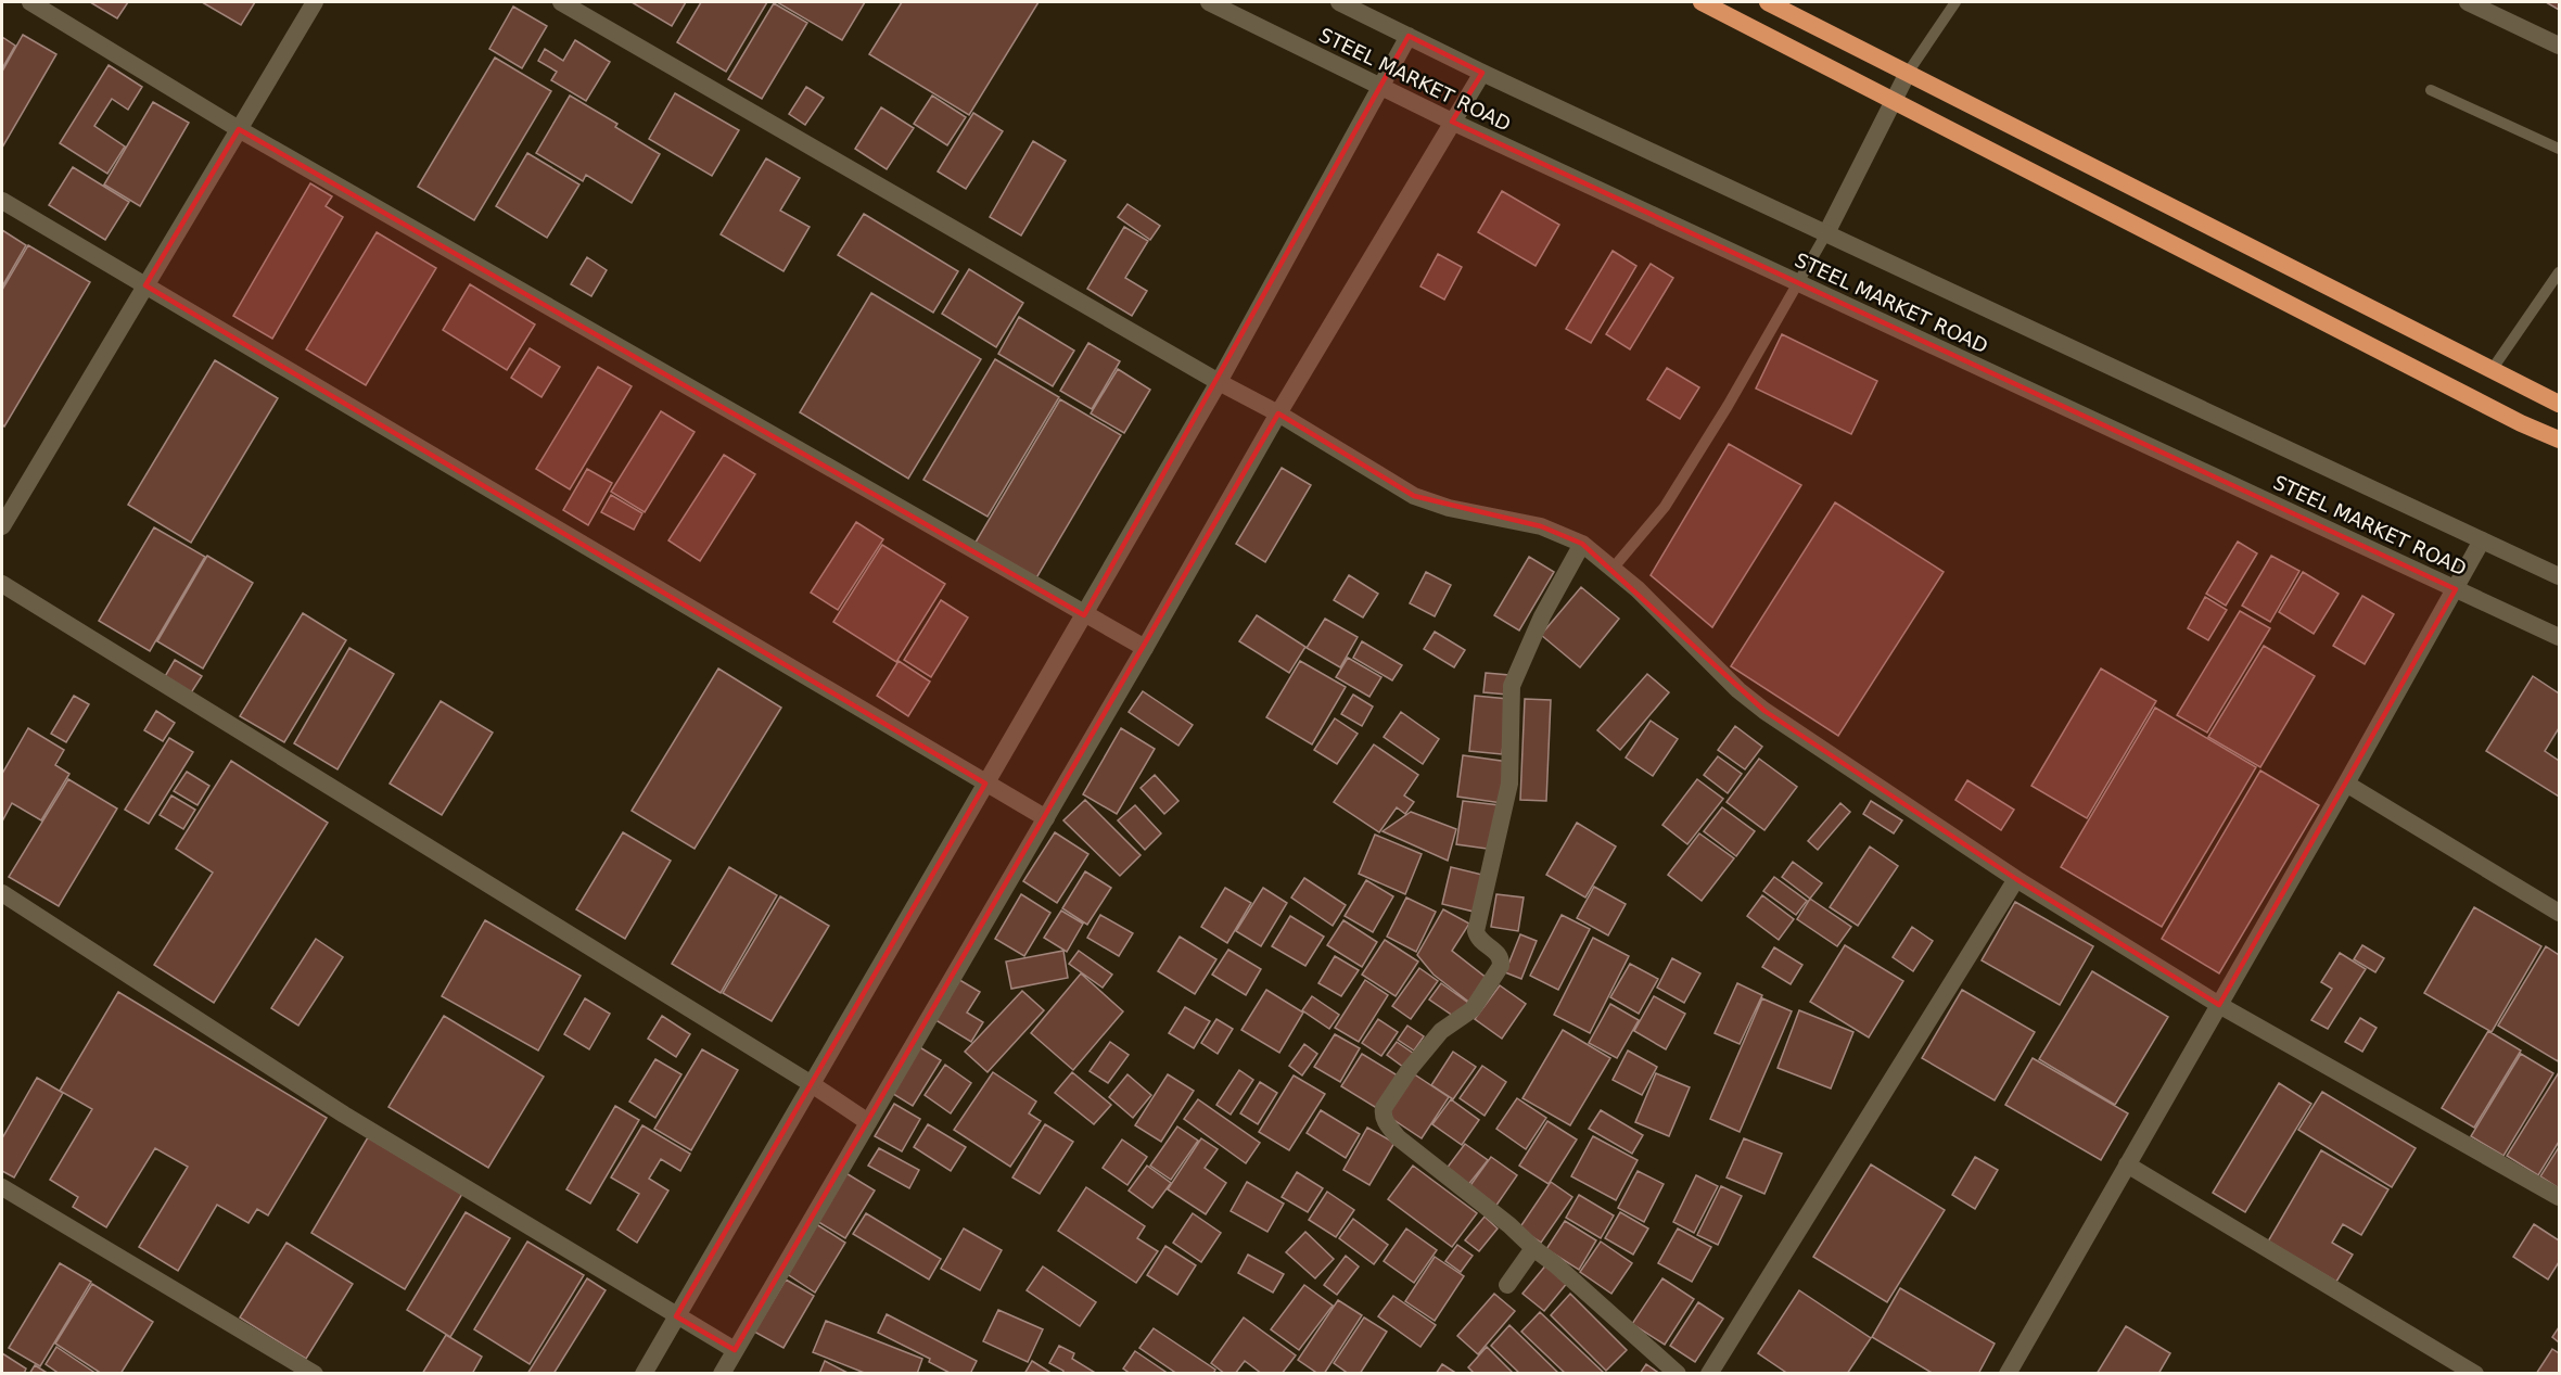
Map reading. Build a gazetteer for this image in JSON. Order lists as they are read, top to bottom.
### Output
{
  "streets": {
    "street": ["STEEL MARKET ROAD"]
  }
}
